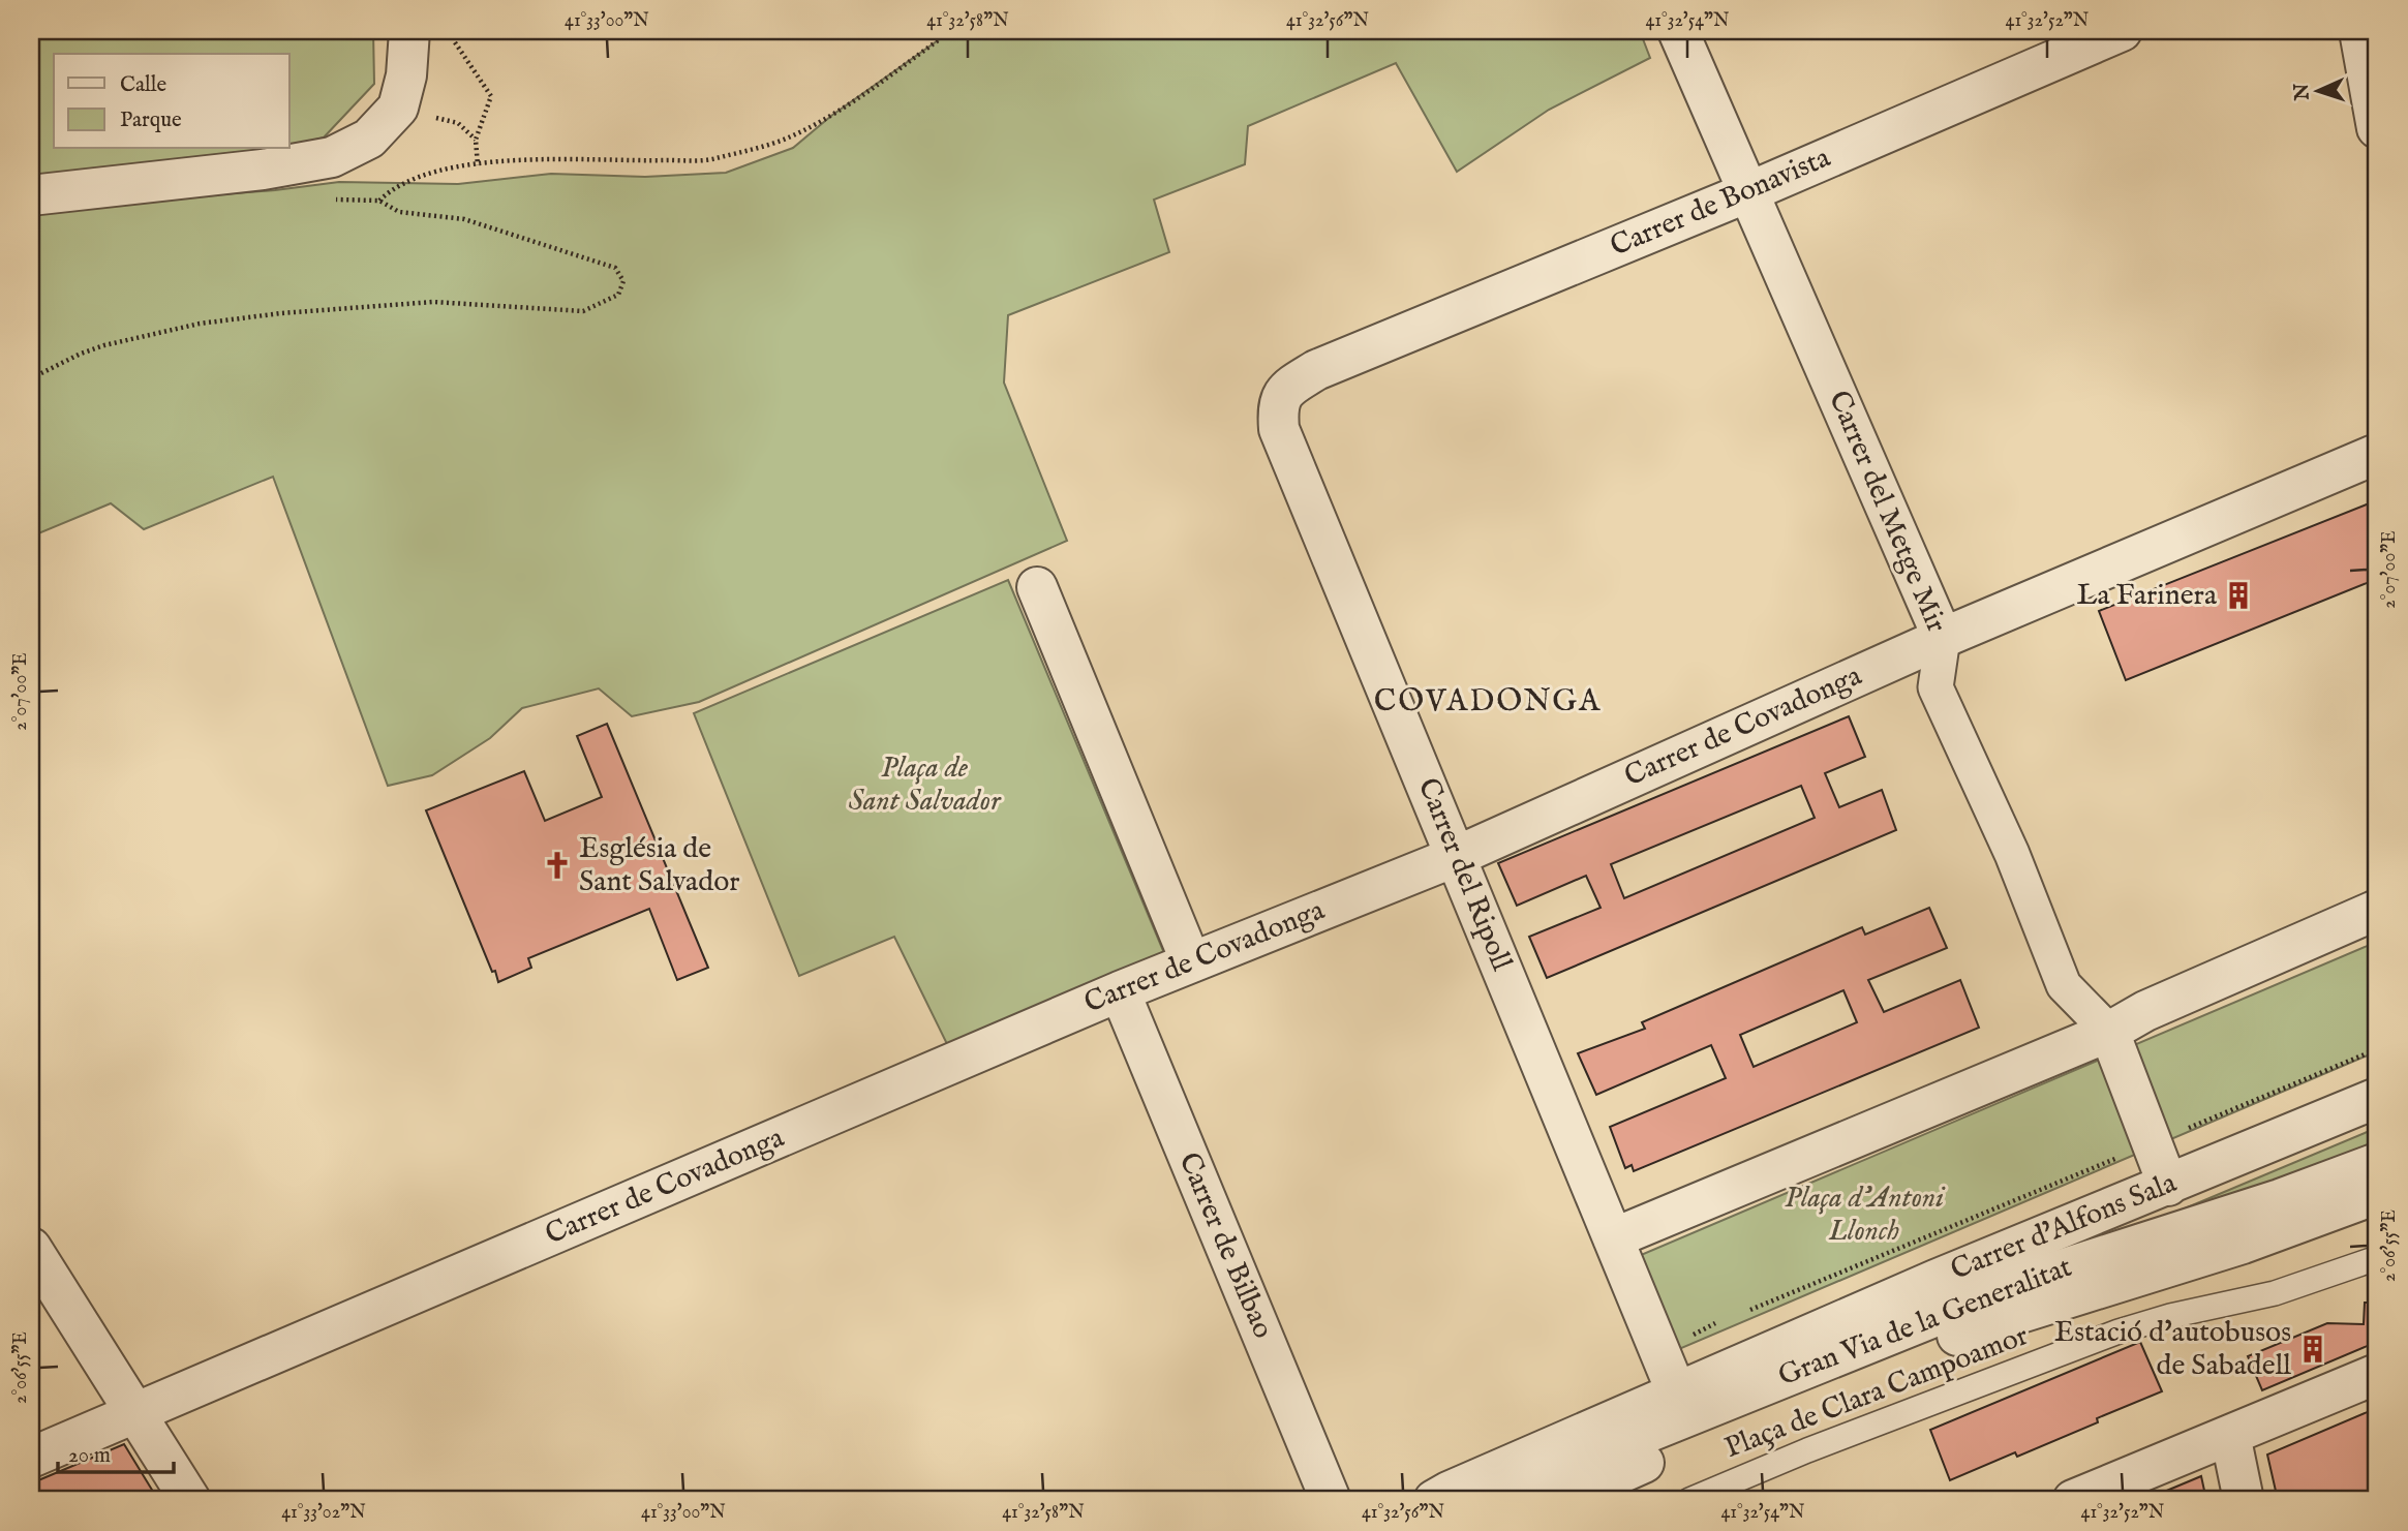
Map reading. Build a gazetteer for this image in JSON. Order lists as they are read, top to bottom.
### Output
{
  "streets": {
    "street": [
      "Carrer de Bonavista",
      "Carrer del Metge Mir",
      "Carrer de Covadonga",
      "Carrer del Ripoll",
      "Carrer d'Alfons Sala",
      "Carrer de Bilbao",
      "Gran Via de la Generalitat"
    ],
    "lane": ["Plaça de Clara Campoamor"]
  },
  "crossings": [
    ["Carrer de Bonavista", "Carrer del Metge Mir"],
    ["Carrer de Bonavista", "Carrer del Ripoll"],
    ["Carrer del Metge Mir", "Carrer de Covadonga"],
    ["Carrer del Metge Mir", "Carrer d'Alfons Sala"],
    ["Carrer de Covadonga", "Carrer del Ripoll"],
    ["Carrer de Covadonga", "Carrer de Bilbao"],
    ["Carrer del Ripoll", "Carrer d'Alfons Sala"]
  ],
  "districts": ["COVADONGA"],
  "parks": ["Plaça de Sant Salvador", "Plaça d'Antoni Llonch"],
  "places": {
    "building": ["La Farinera", "Estació d'autobusos de Sabadell"],
    "church": ["Església de Sant Salvador"]
  },
  "legend": ["Calle", "Parque"],
  "scale_bar": "20 m",
  "north": "left",
  "coordinates": [
    "41°33'00\"N",
    "41°32'58\"N",
    "41°32'56\"N",
    "41°32'54\"N",
    "41°32'52\"N",
    "2°07'00\"E",
    "2°06'55\"E",
    "41°33'02\"N"
  ]
}
